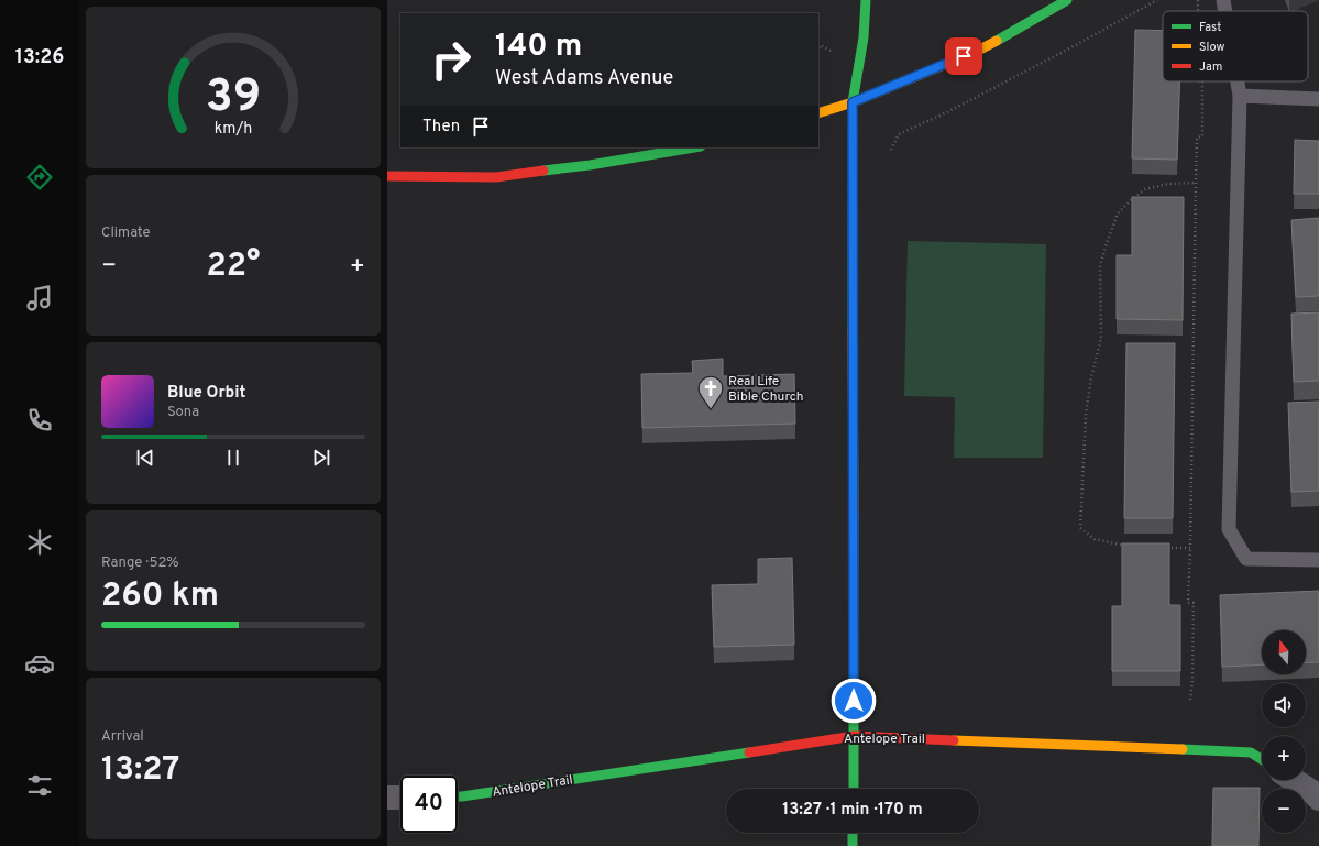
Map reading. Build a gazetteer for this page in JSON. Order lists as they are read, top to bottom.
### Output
{
  "streets": {
    "street": ["Antelope Trail"]
  },
  "places": {
    "church": ["Real Life Bible Church"]
  },
  "legend": ["Fast", "Slow", "Jam"],
  "north": "top",
  "page": {
    "tabs": "13:26",
    "turn": ["140 m", "West Adams Avenue"],
    "then": "Then",
    "tile": [
      "Climate",
      ["Range · 52%", "260 km"],
      ["Arrival", "13:27"]
    ],
    "heat": ["−", "22°", "+"],
    "song": ["Blue Orbit", "Sona"],
    "map_buttons": ["+", "−"],
    "limit": "40",
    "trip": "13:27 · 1 min · 170 m",
    "gauge": ["39", "km/h"]
  }
}
